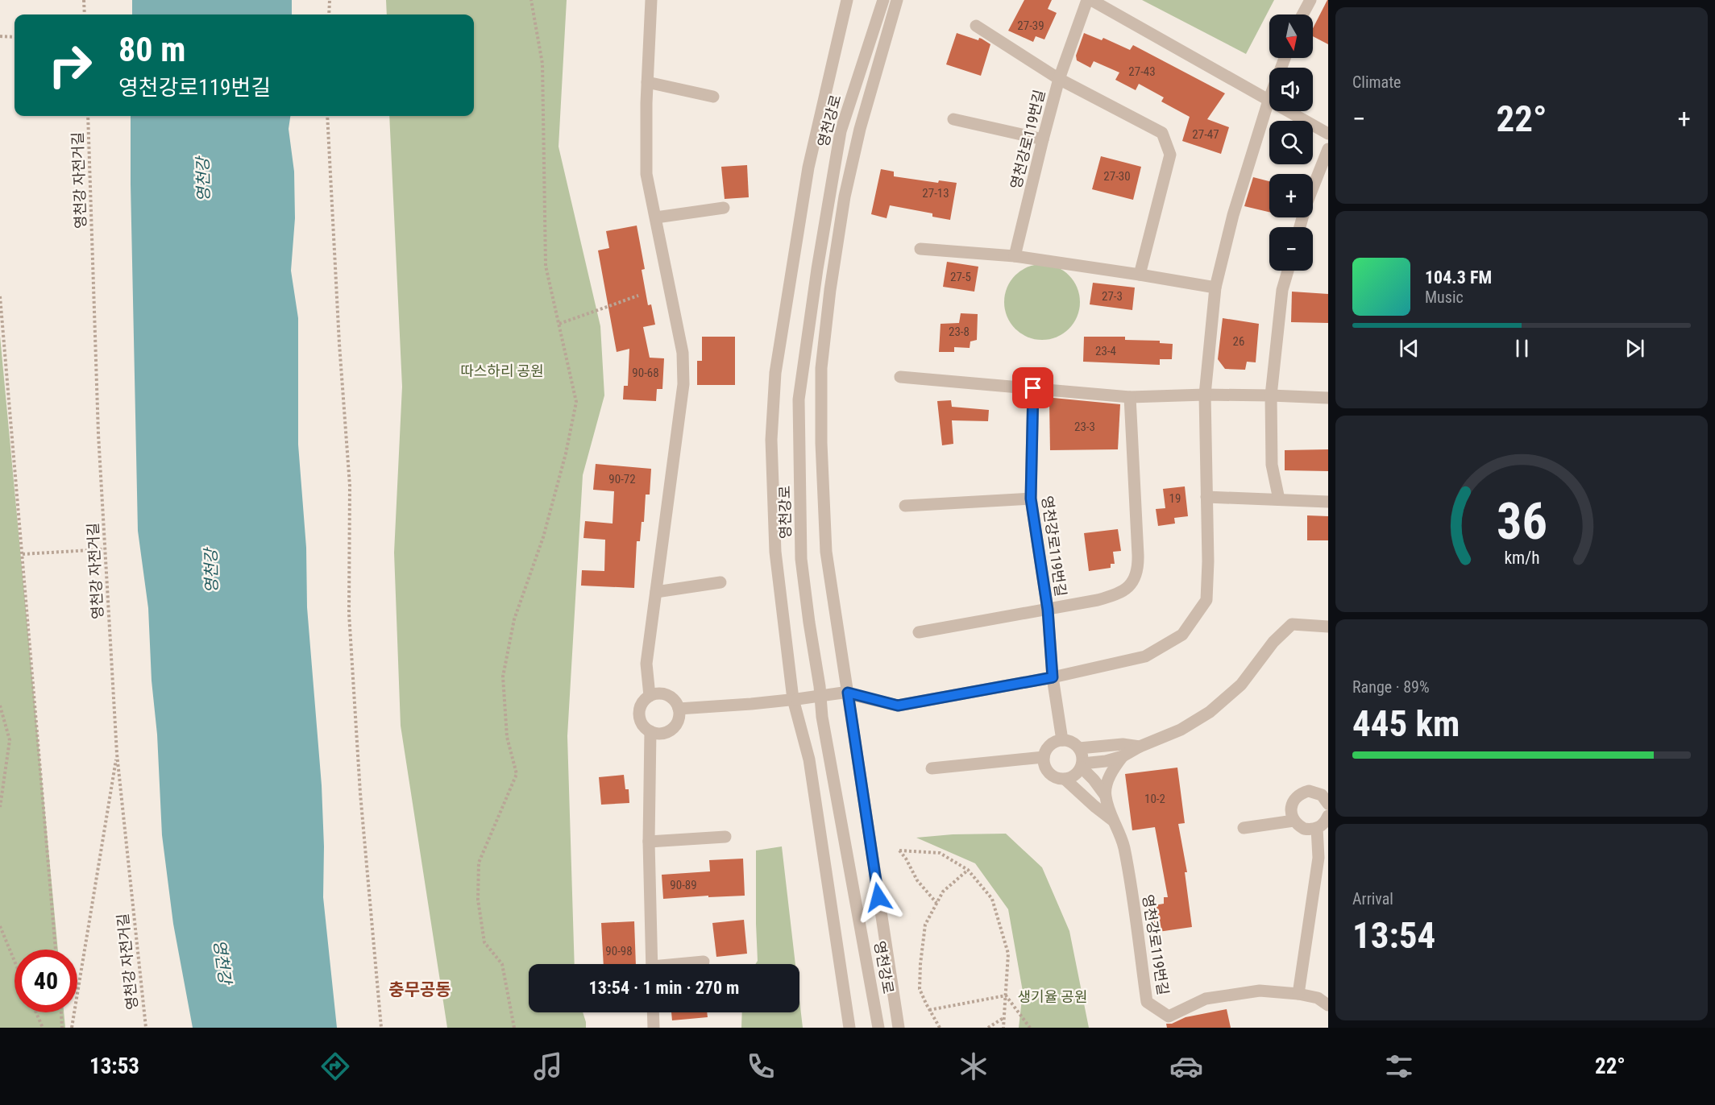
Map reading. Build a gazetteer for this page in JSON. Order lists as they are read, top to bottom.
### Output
{
  "streets": {
    "street": ["영천강로", "영천강로119번길"],
    "path": ["영천강 자전거길"]
  },
  "districts": ["충무공동"],
  "water": ["영천강"],
  "parks": ["따스하리 공원", "생기율 공원"],
  "house_numbers": [
    "27-39",
    "27-43",
    "27-47",
    "27-30",
    "27-13",
    "27-5",
    "27-3",
    "23-8",
    "26",
    "23-4",
    "90-68",
    "23-3",
    "90-72",
    "19",
    "10-2",
    "90-89",
    "90-98"
  ],
  "north": "bottom",
  "page": {
    "tile": [
      "Climate",
      ["Range · 89%", "445 km"],
      ["Arrival", "13:54"]
    ],
    "map_buttons": ["+", "−"],
    "turn": ["80 m", "영천강로119번길"],
    "heat": ["−", "22°", "+"],
    "song": ["104.3 FM", "Music"],
    "limit": "40",
    "trip": "13:54 · 1 min · 270 m",
    "tabs": ["13:53", "22°"],
    "gauge": ["36", "km/h"]
  }
}
